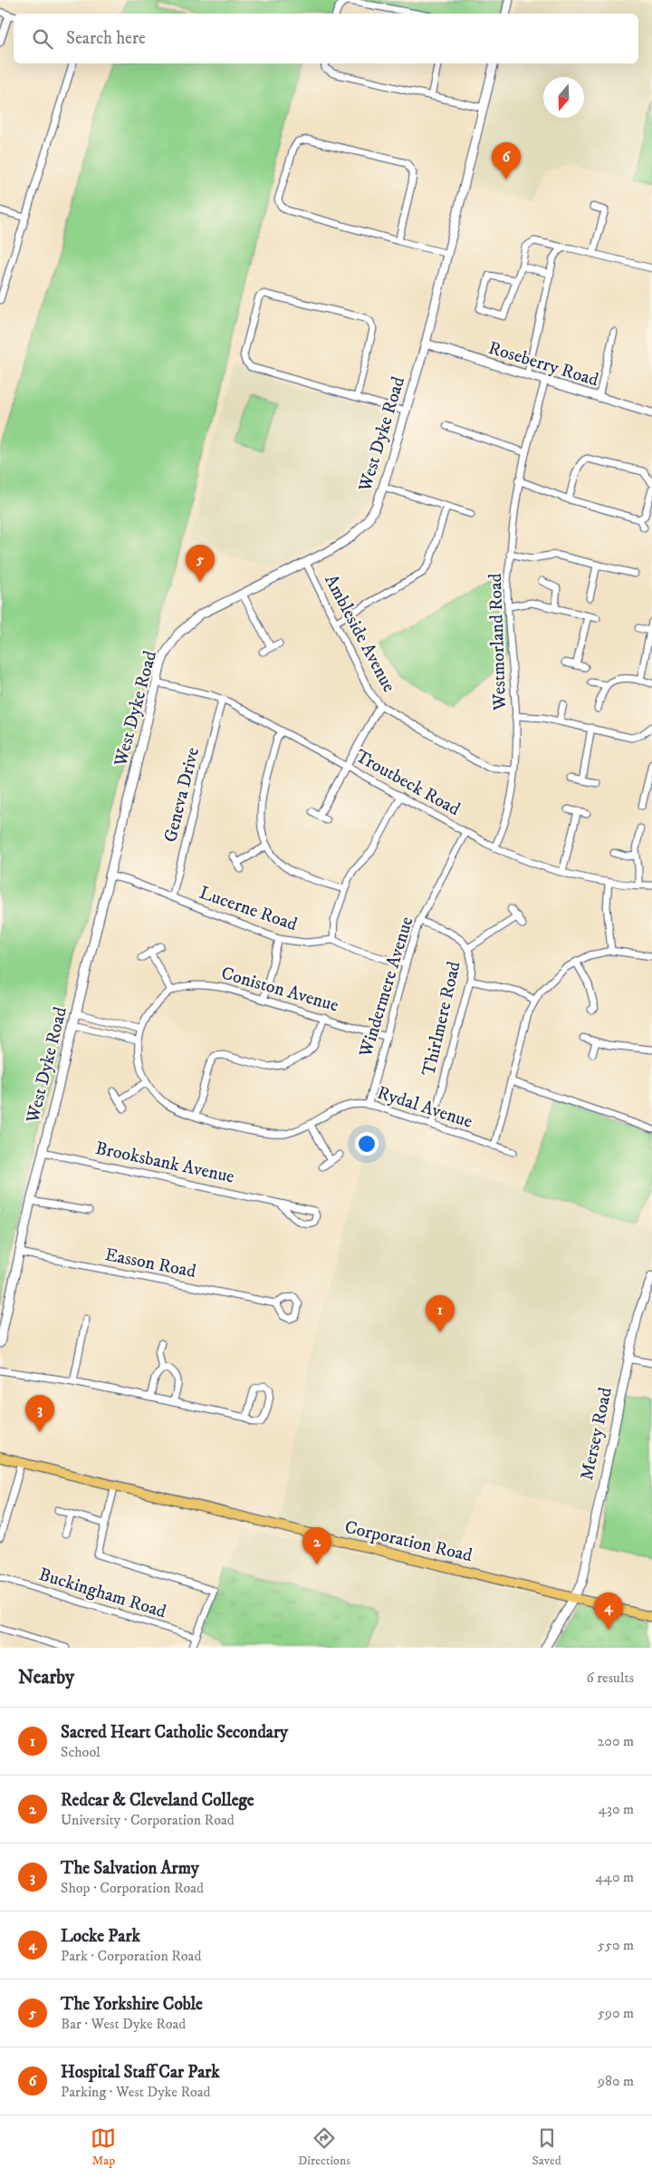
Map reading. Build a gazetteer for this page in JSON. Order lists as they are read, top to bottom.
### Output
{
  "streets": {
    "main road": ["Corporation Road"],
    "street": [
      "Roseberry Road",
      "West Dyke Road",
      "Ambleside Avenue",
      "Westmorland Road",
      "Troutbeck Road",
      "Geneva Drive",
      "Lucerne Road",
      "Windermere Avenue",
      "Coniston Avenue",
      "Thirlmere Road",
      "Rydal Avenue",
      "Brooksbank Avenue",
      "Easson Road",
      "Mersey Road",
      "Buckingham Road"
    ]
  },
  "crossings": [
    ["Roseberry Road", "West Dyke Road"],
    ["Roseberry Road", "Westmorland Road"],
    ["West Dyke Road", "Ambleside Avenue"],
    ["West Dyke Road", "Troutbeck Road"],
    ["West Dyke Road", "Lucerne Road"],
    ["West Dyke Road", "Brooksbank Avenue"],
    ["West Dyke Road", "Easson Road"],
    ["Ambleside Avenue", "Westmorland Road"],
    ["Westmorland Road", "Troutbeck Road"],
    ["Troutbeck Road", "Geneva Drive"],
    ["Troutbeck Road", "Windermere Avenue"],
    ["Geneva Drive", "Lucerne Road"],
    ["Windermere Avenue", "Coniston Avenue"],
    ["Windermere Avenue", "Thirlmere Road"],
    ["Windermere Avenue", "Rydal Avenue"],
    ["Thirlmere Road", "Rydal Avenue"],
    ["Mersey Road", "Corporation Road"]
  ],
  "north": "bottom",
  "page": {
    "search": "Search here",
    "pins": [
      "6",
      "5",
      "1",
      "3",
      "2",
      "4"
    ],
    "heading": ["Nearby", "6 results"],
    "list": [
      {
        "mark": "1",
        "name": "Sacred Heart Catholic Secondary",
        "note": "School",
        "value": "200 m"
      },
      {
        "mark": "2",
        "name": "Redcar & Cleveland College",
        "note": "University · Corporation Road",
        "value": "430 m"
      },
      {
        "mark": "3",
        "name": "The Salvation Army",
        "note": "Shop · Corporation Road",
        "value": "440 m"
      },
      {
        "mark": "4",
        "name": "Locke Park",
        "note": "Park · Corporation Road",
        "value": "550 m"
      },
      {
        "mark": "5",
        "name": "The Yorkshire Coble",
        "note": "Bar · West Dyke Road",
        "value": "590 m"
      },
      {
        "mark": "6",
        "name": "Hospital Staff Car Park",
        "note": "Parking · West Dyke Road",
        "value": "980 m"
      }
    ],
    "nav": ["Map", "Directions", "Saved"]
  }
}
